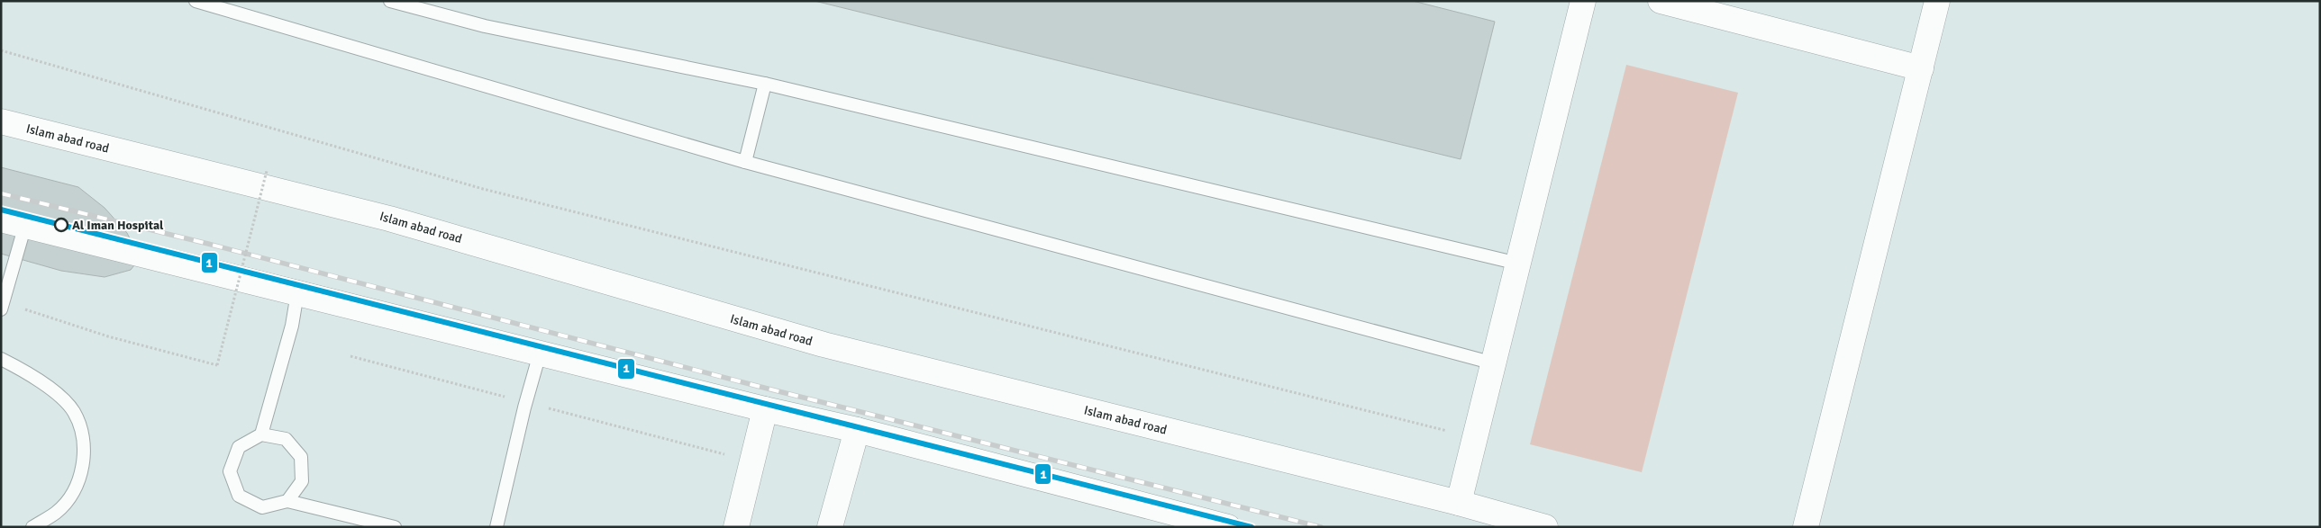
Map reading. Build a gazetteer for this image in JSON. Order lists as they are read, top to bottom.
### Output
{
  "streets": {
    "street": ["Islam abad road"]
  },
  "places": ["Al Iman Hospital"],
  "lines": ["transit line 1"]
}
